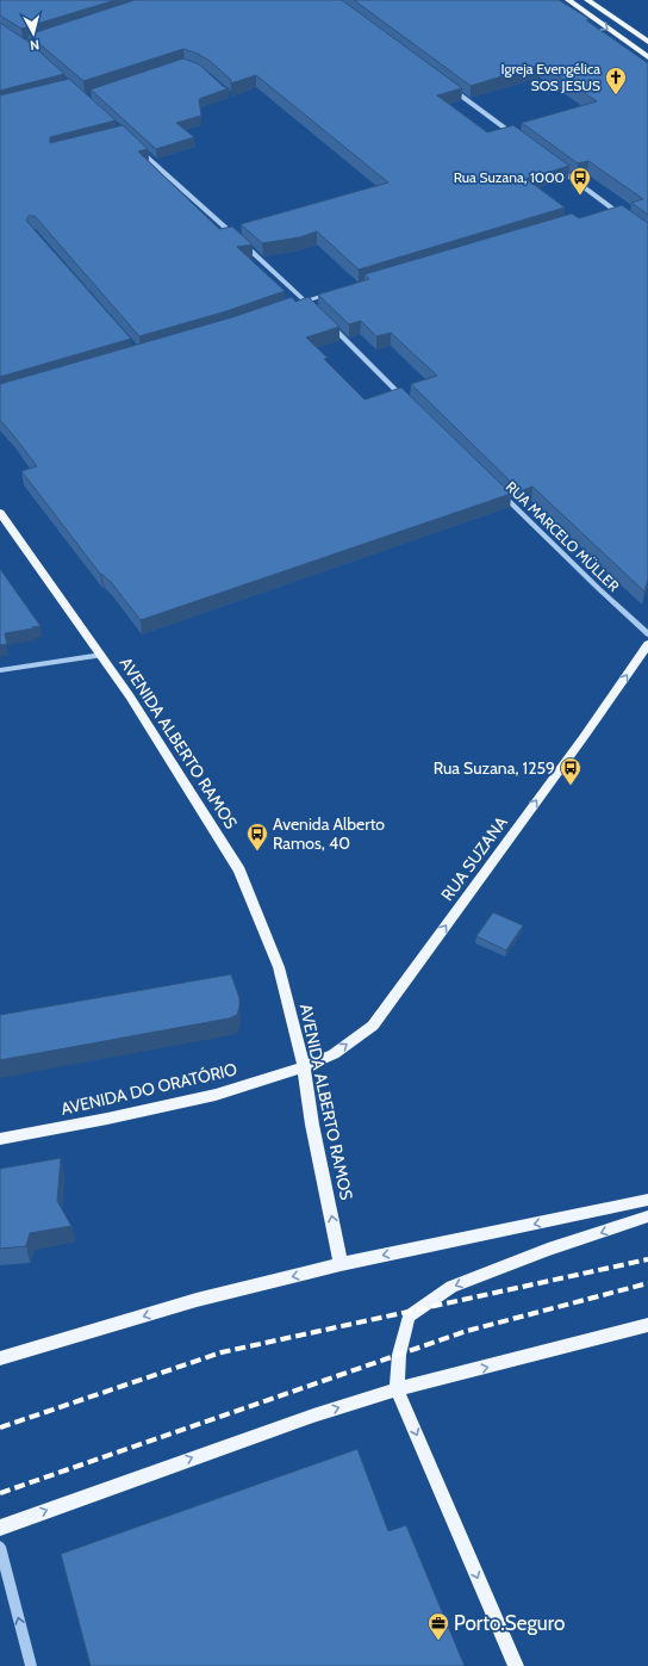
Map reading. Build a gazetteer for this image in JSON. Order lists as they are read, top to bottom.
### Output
{
  "streets": {
    "main road": ["AVENIDA ALBERTO RAMOS", "RUA SUZANA", "AVENIDA DO ORATÓRIO"],
    "street": ["RUA MARCELO MÜLLER"]
  },
  "crossings": [
    ["AVENIDA ALBERTO RAMOS", "RUA SUZANA"],
    ["AVENIDA ALBERTO RAMOS", "AVENIDA DO ORATÓRIO"],
    ["RUA SUZANA", "AVENIDA DO ORATÓRIO"]
  ],
  "one_way": ["RUA SUZANA"],
  "places": {
    "church": ["Igreja Evengélica SOS JESUS"],
    "bus stop": ["Rua Suzana, 1000", "Rua Suzana, 1259", "Avenida Alberto Ramos, 40"],
    "office": ["Porto.Seguro"]
  },
  "north": "bottom"
}
